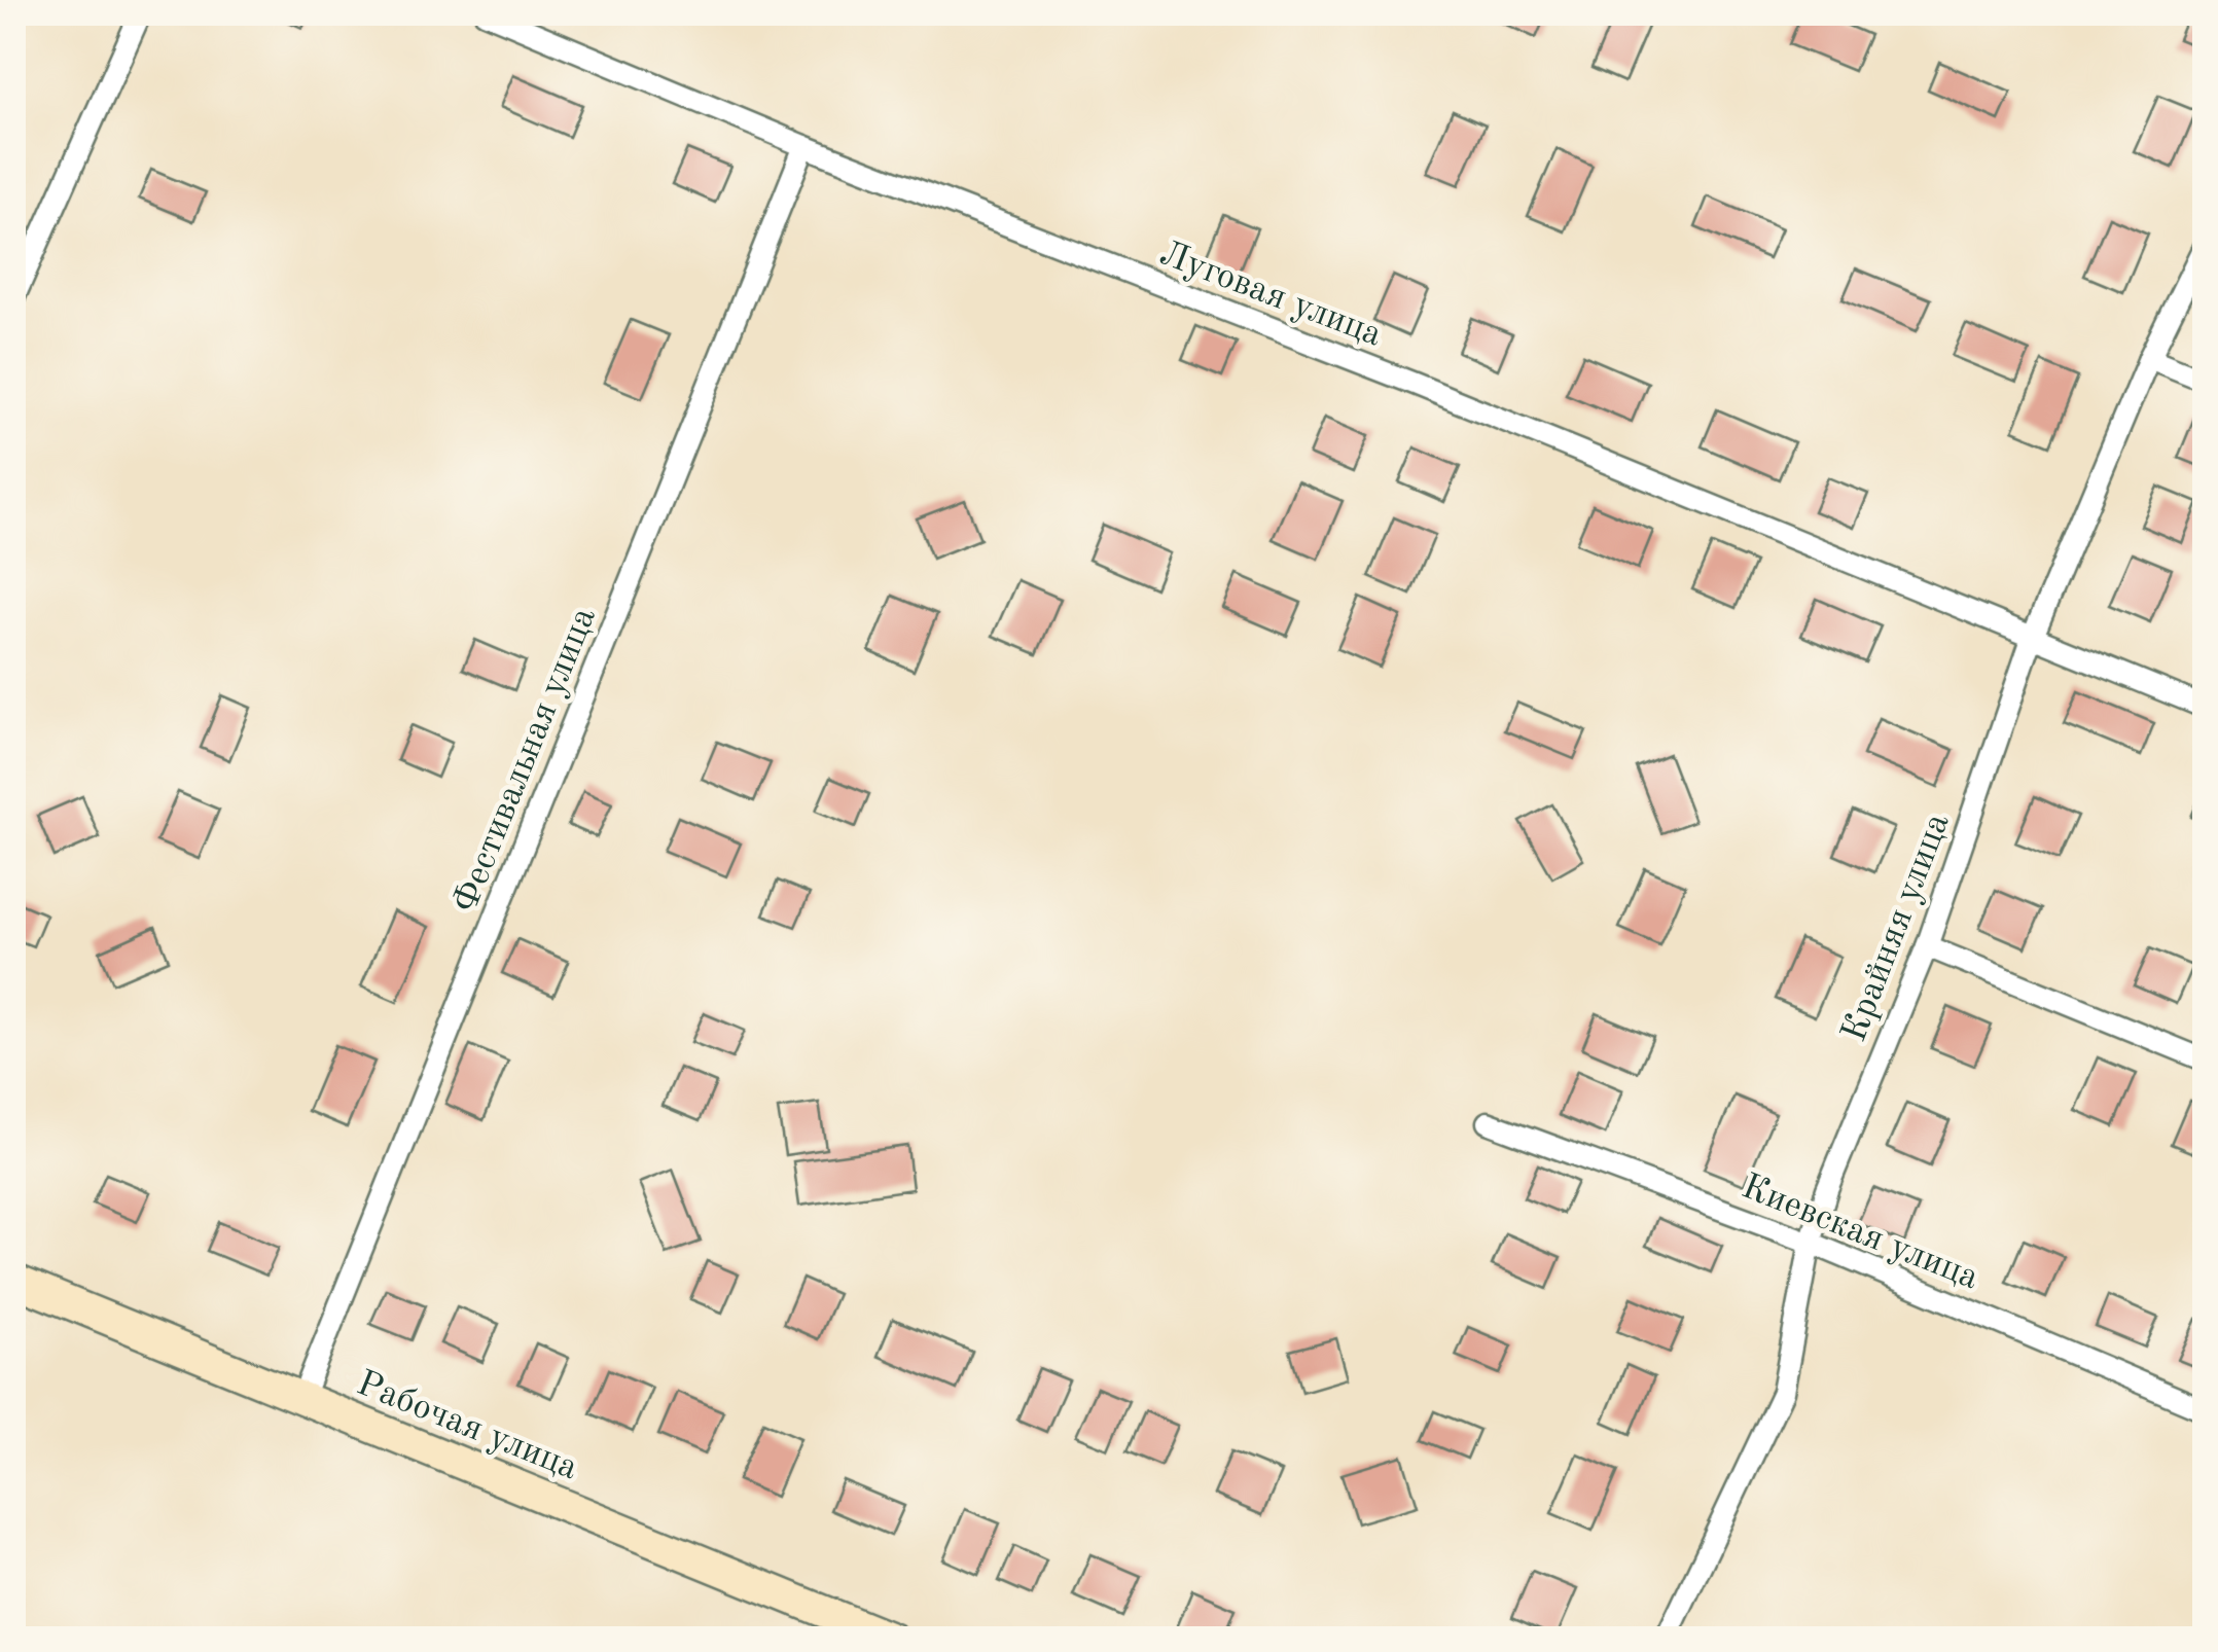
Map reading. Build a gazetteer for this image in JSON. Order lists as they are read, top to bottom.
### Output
{
  "streets": {
    "main road": ["Рабочая улица"],
    "street": [
      "Луговая улица",
      "Фестивальная улица",
      "Крайняя улица",
      "Киевская улица"
    ]
  },
  "crossings": [
    ["Луговая улица", "Фестивальная улица"],
    ["Луговая улица", "Крайняя улица"],
    ["Фестивальная улица", "Рабочая улица"],
    ["Крайняя улица", "Киевская улица"]
  ]
}
